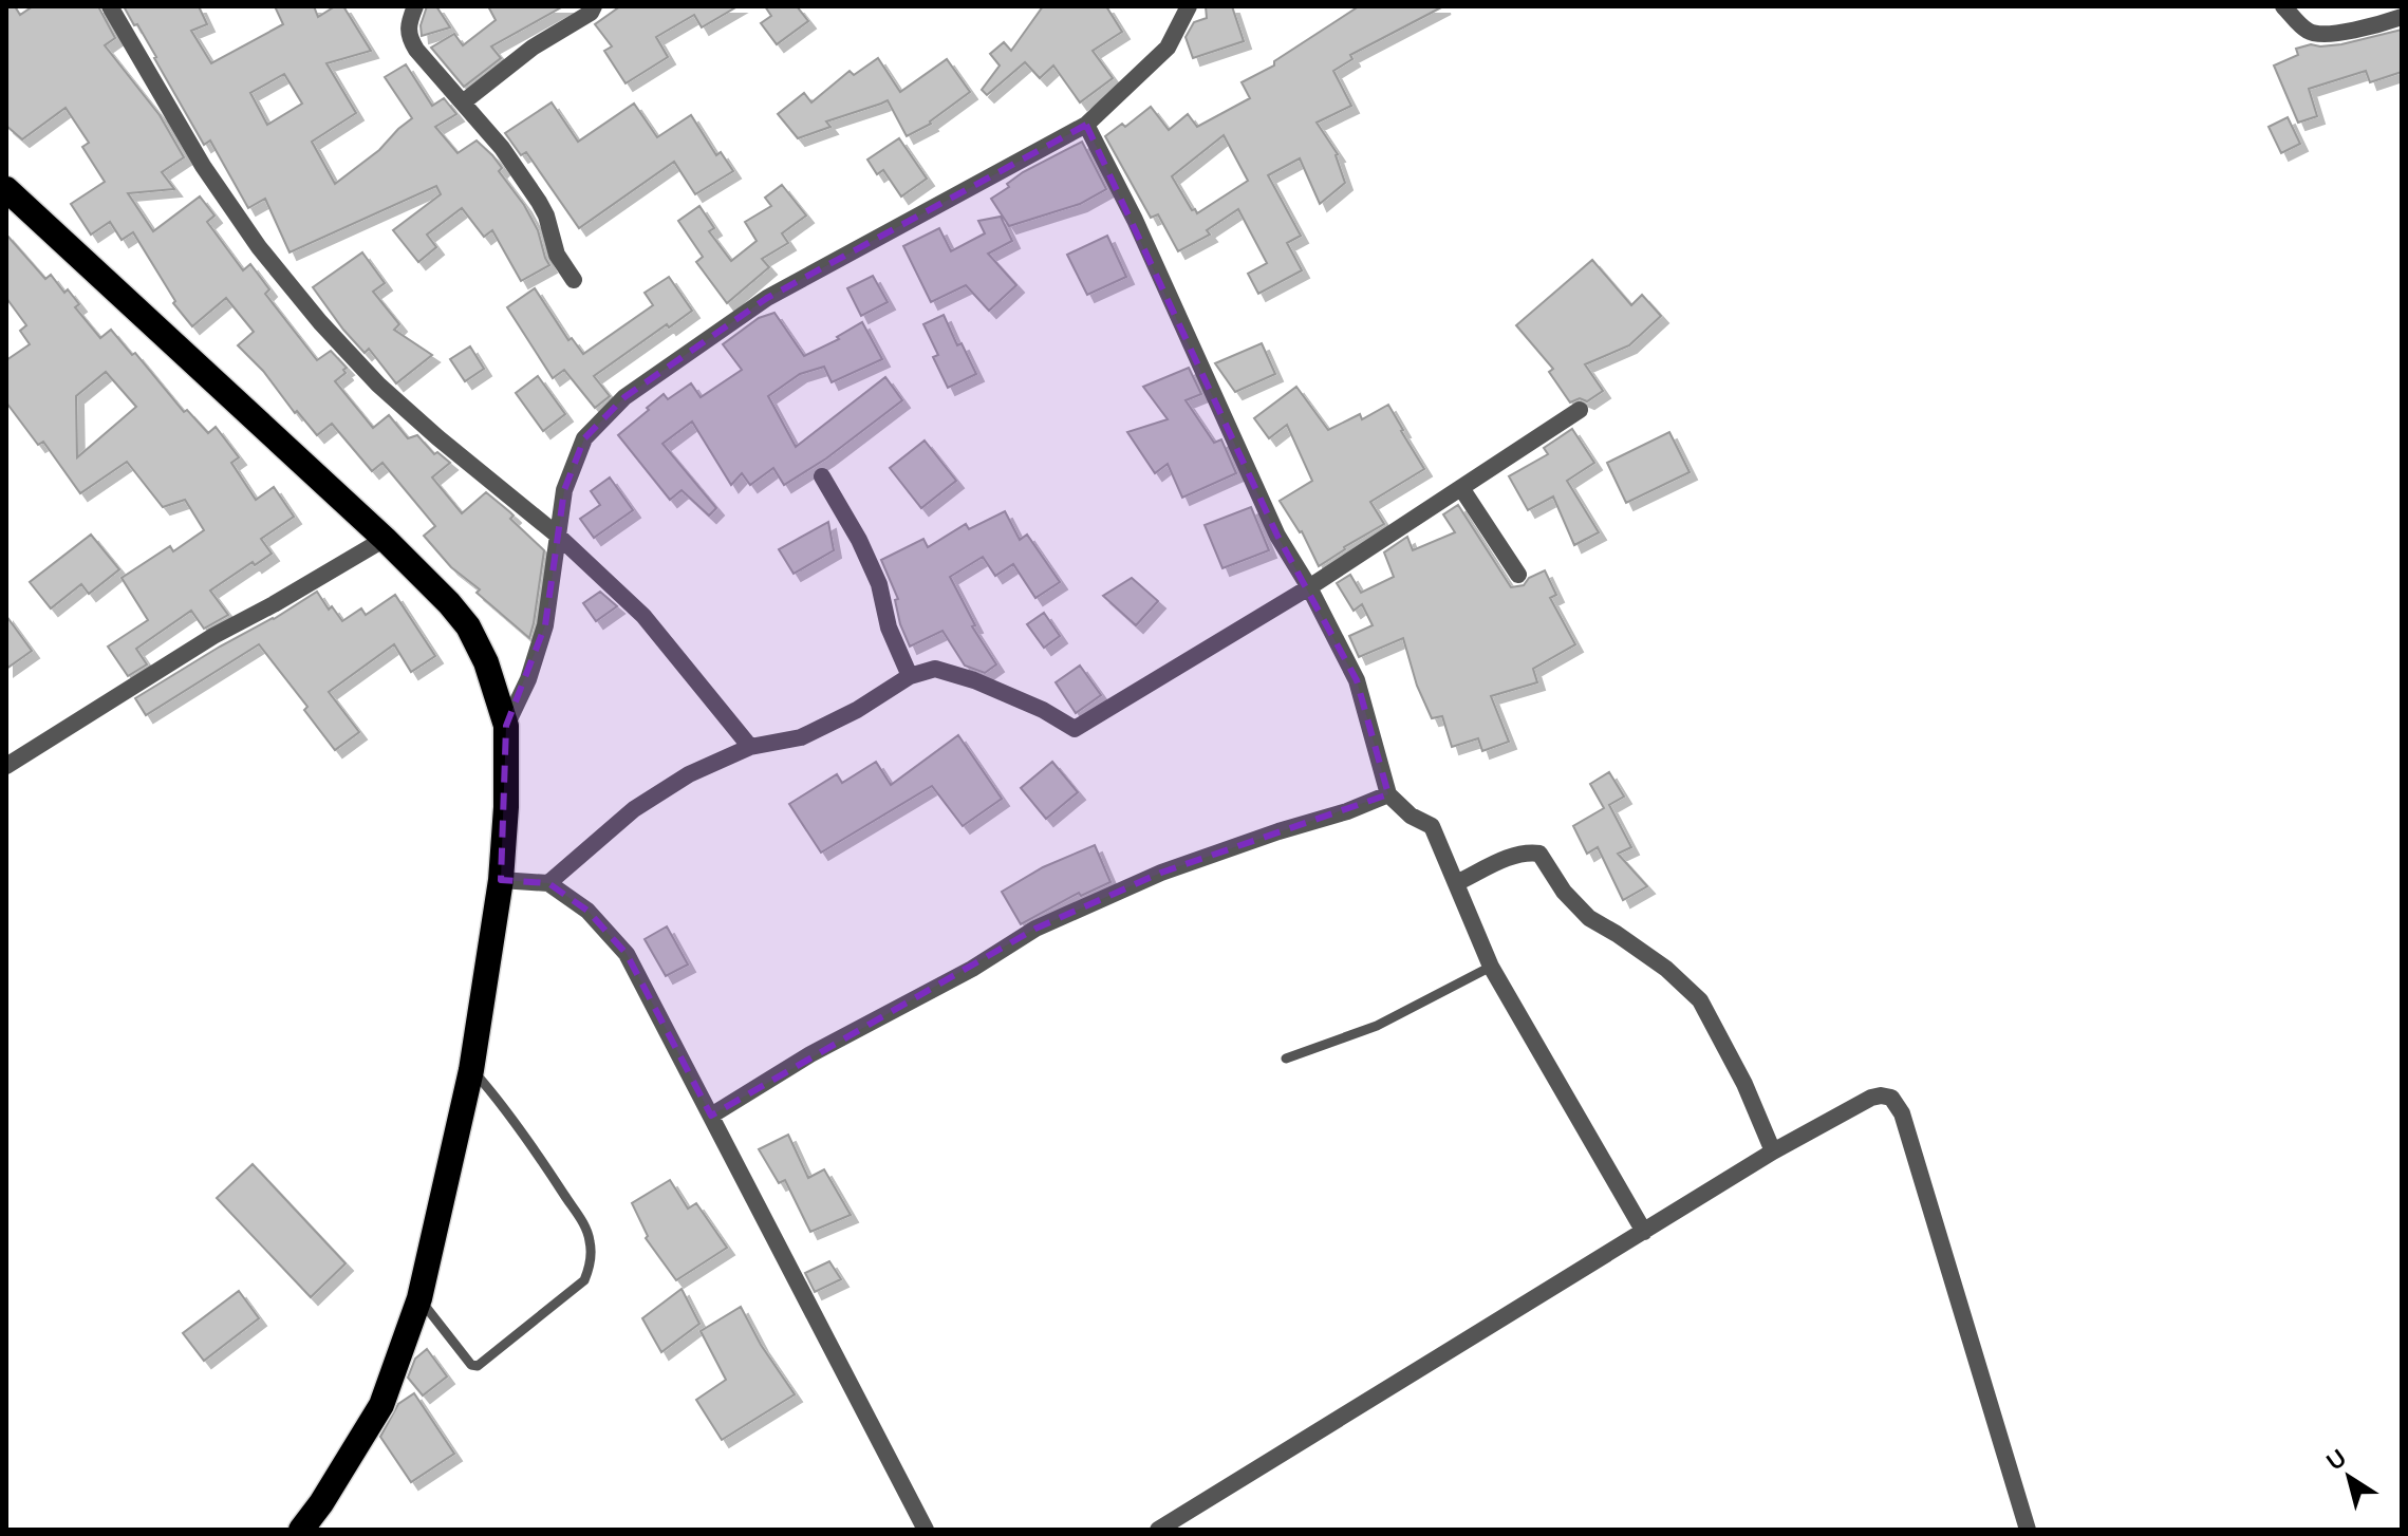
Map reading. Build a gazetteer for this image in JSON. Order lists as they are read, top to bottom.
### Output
{
  "north": "top left"
}
